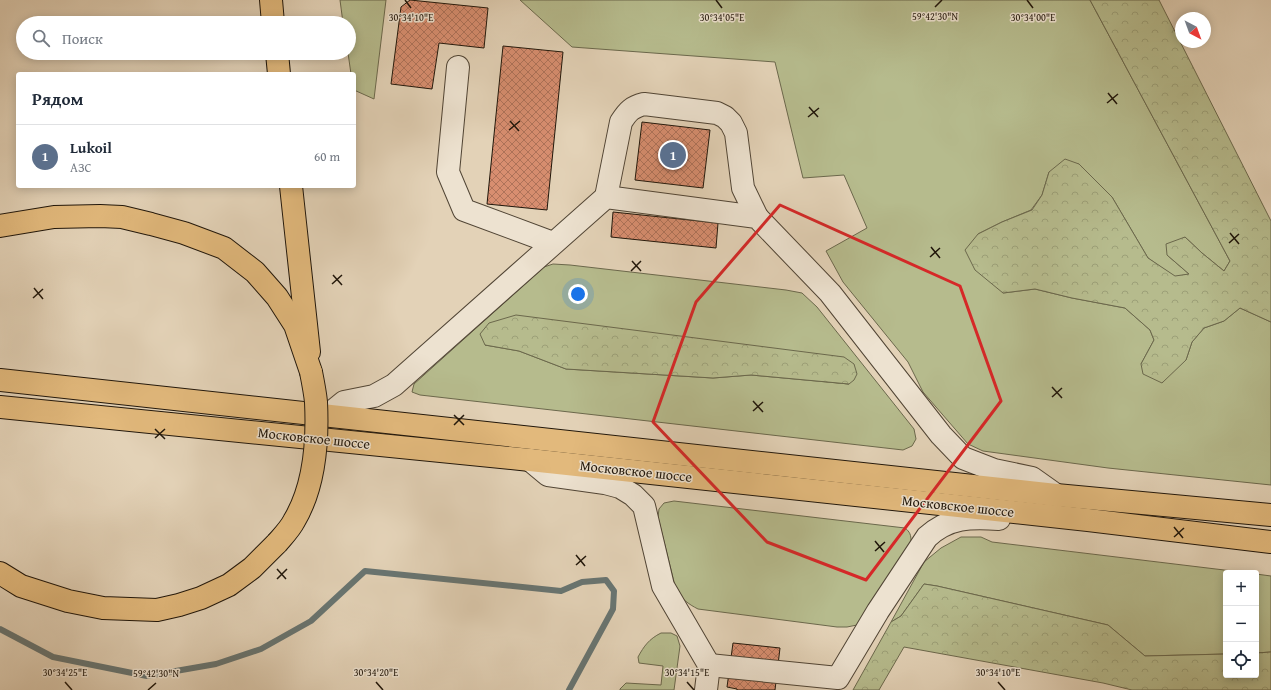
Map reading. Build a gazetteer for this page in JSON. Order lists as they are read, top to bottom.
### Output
{
  "streets": {
    "main road": ["Московское шоссе"]
  },
  "north": "bottom right",
  "page": {
    "search": "Поиск",
    "heading": "Рядом",
    "list": [
      {
        "mark": "1",
        "name": "Lukoil",
        "note": "АЗС",
        "value": "60 m"
      }
    ],
    "pins": "1",
    "map_buttons": ["+", "−"]
  },
  "coordinates": [
    "59°42'30\"N",
    "30°34'10\"E",
    "30°34'05\"E",
    "30°34'00\"E",
    "30°34'25\"E",
    "30°34'20\"E",
    "30°34'15\"E"
  ]
}
